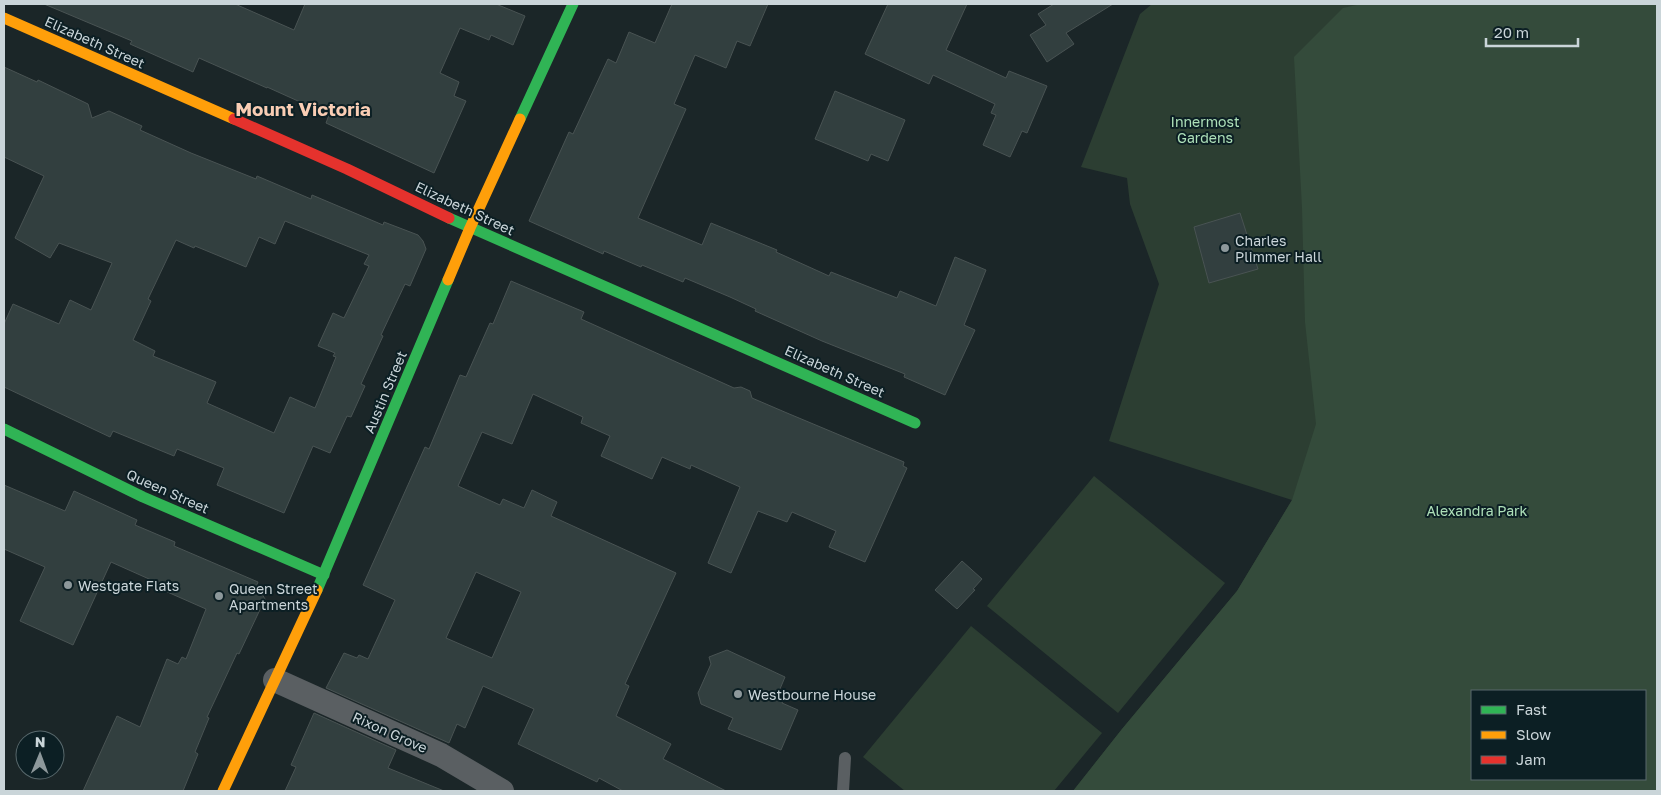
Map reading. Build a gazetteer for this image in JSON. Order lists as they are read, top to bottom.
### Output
{
  "streets": {
    "street": [
      "Elizabeth Street",
      "Austin Street",
      "Queen Street",
      "Rixon Grove"
    ]
  },
  "crossings": [
    ["Elizabeth Street", "Austin Street"],
    ["Austin Street", "Queen Street"],
    ["Austin Street", "Rixon Grove"]
  ],
  "districts": ["Mount Victoria"],
  "parks": ["Innermost Gardens", "Alexandra Park"],
  "places": [
    "Charles Plimmer Hall",
    "Westgate Flats",
    "Queen Street Apartments",
    "Westbourne House"
  ],
  "legend": ["Fast", "Slow", "Jam"],
  "scale_bar": "20 m",
  "north": "top"
}
